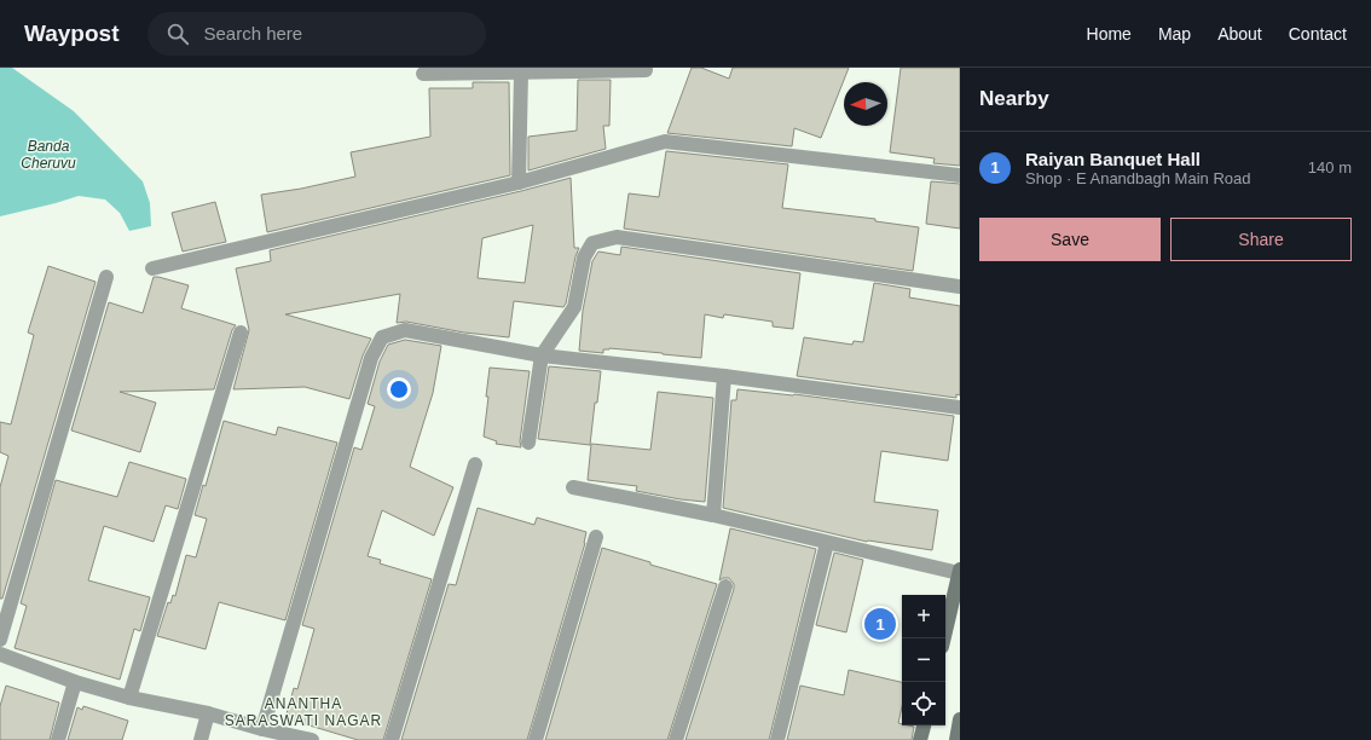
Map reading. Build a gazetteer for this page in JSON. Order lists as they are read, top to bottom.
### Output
{
  "districts": ["ANANTHA SARASWATI NAGAR"],
  "water": ["Banda Cheruvu"],
  "north": "left",
  "page": {
    "header": "Waypost",
    "search": "Search here",
    "nav": [
      "Home",
      "Map",
      "About",
      "Contact"
    ],
    "heading": "Nearby",
    "list": [
      {
        "mark": "1",
        "name": "Raiyan Banquet Hall",
        "note": "Shop · E Anandbagh Main Road",
        "value": "140 m"
      }
    ],
    "buttons": ["Save", "Share"],
    "map_buttons": ["+", "−"],
    "pins": "1"
  }
}
